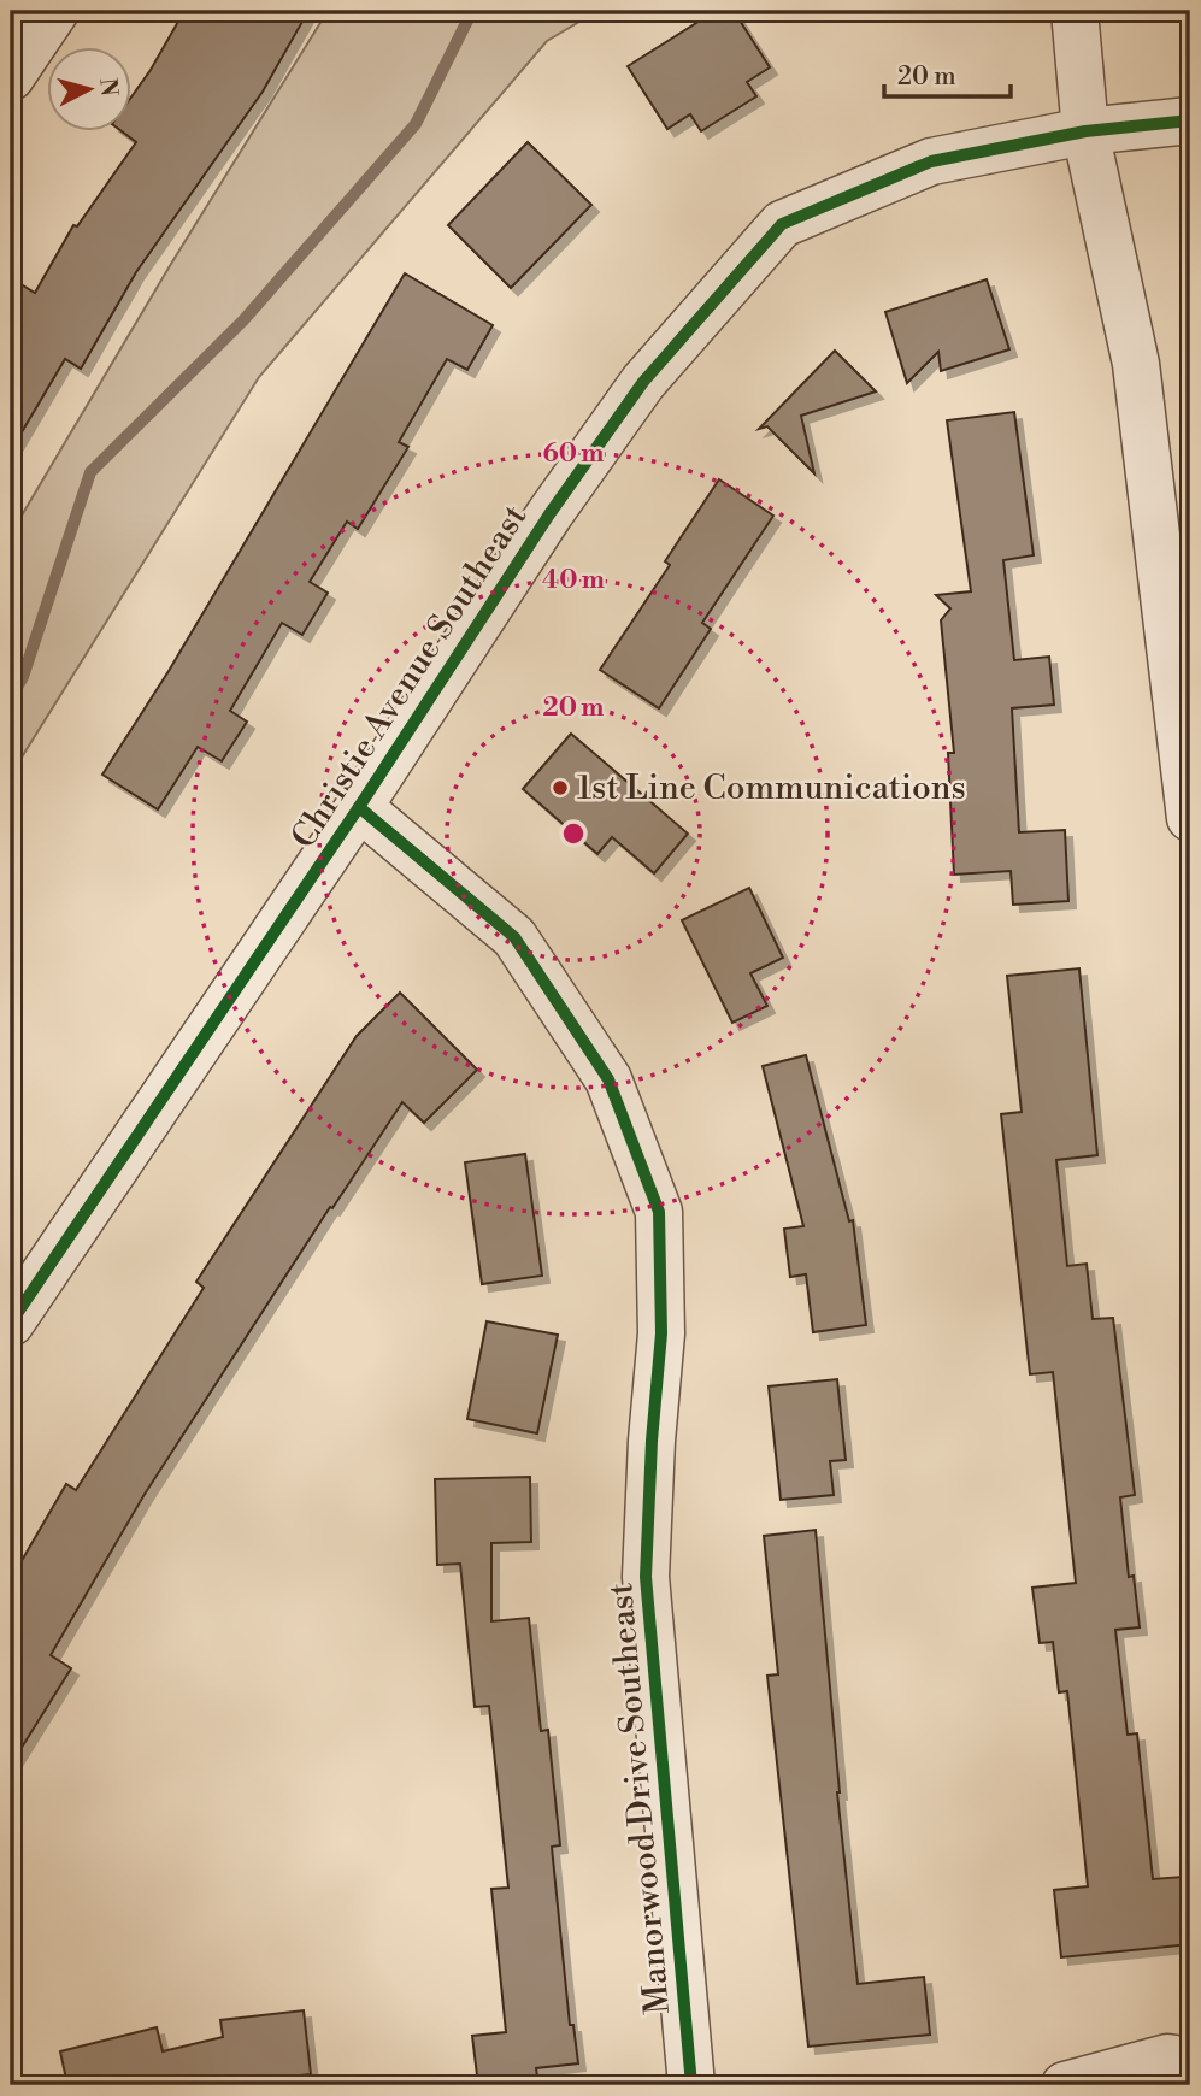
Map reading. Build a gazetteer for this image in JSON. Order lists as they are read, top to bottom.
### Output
{
  "streets": {
    "street": ["Christie Avenue Southeast", "Manorwood Drive Southeast"]
  },
  "crossings": [
    ["Christie Avenue Southeast", "Manorwood Drive Southeast"]
  ],
  "places": ["1st Line Communications"],
  "scale_bar": "20 m",
  "north": "right",
  "rings": ["60 m", "40 m", "20 m"]
}
